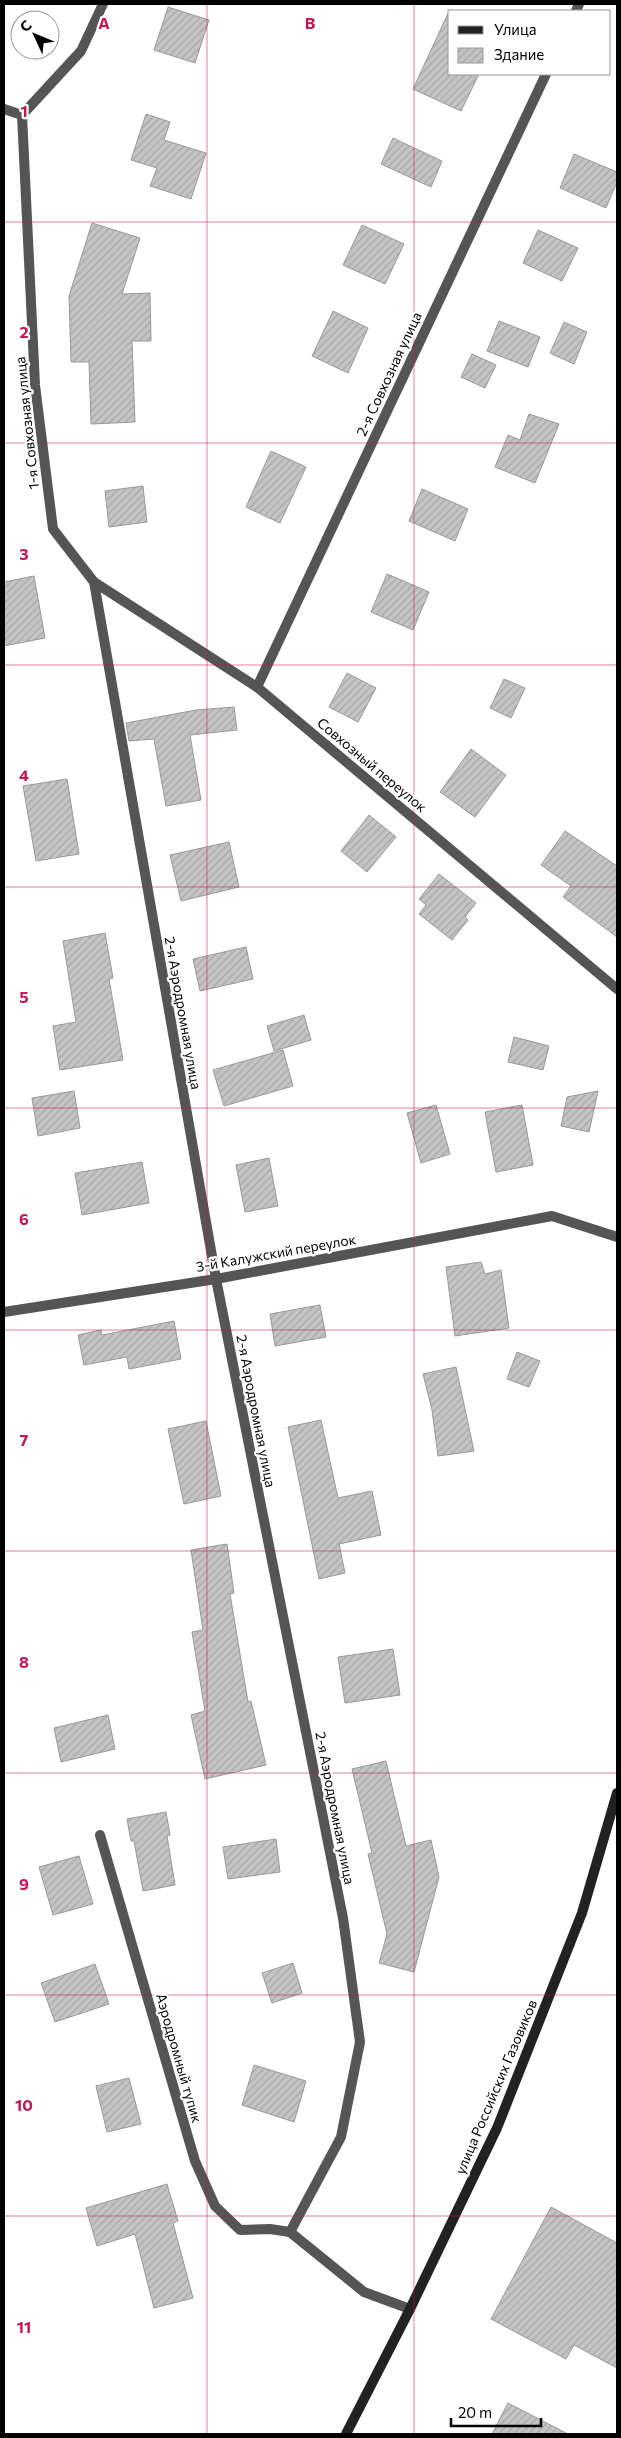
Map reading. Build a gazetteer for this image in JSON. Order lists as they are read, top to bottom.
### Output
{
  "streets": {
    "main road": ["улица Российских Газовиков"],
    "street": [
      "2-я Совхозная улица",
      "1-я Совхозная улица",
      "Совхозный переулок",
      "2-я Аэродромная улица",
      "3-й Калужский переулок",
      "Аэродромный тупик"
    ]
  },
  "crossings": [
    ["2-я Совхозная улица", "Совхозный переулок"],
    ["1-я Совхозная улица", "Совхозный переулок"],
    ["1-я Совхозная улица", "2-я Аэродромная улица"],
    ["Совхозный переулок", "2-я Аэродромная улица"],
    ["2-я Аэродромная улица", "3-й Калужский переулок"],
    ["2-я Аэродромная улица", "Аэродромный тупик"]
  ],
  "legend": ["Улица", "Здание"],
  "scale_bar": "20 m",
  "north": "top left",
  "grid": {
    "columns": ["A", "B"],
    "rows": [
      "1",
      "2",
      "3",
      "4",
      "5",
      "6",
      "7",
      "8",
      "9",
      "10",
      "11"
    ]
  }
}
